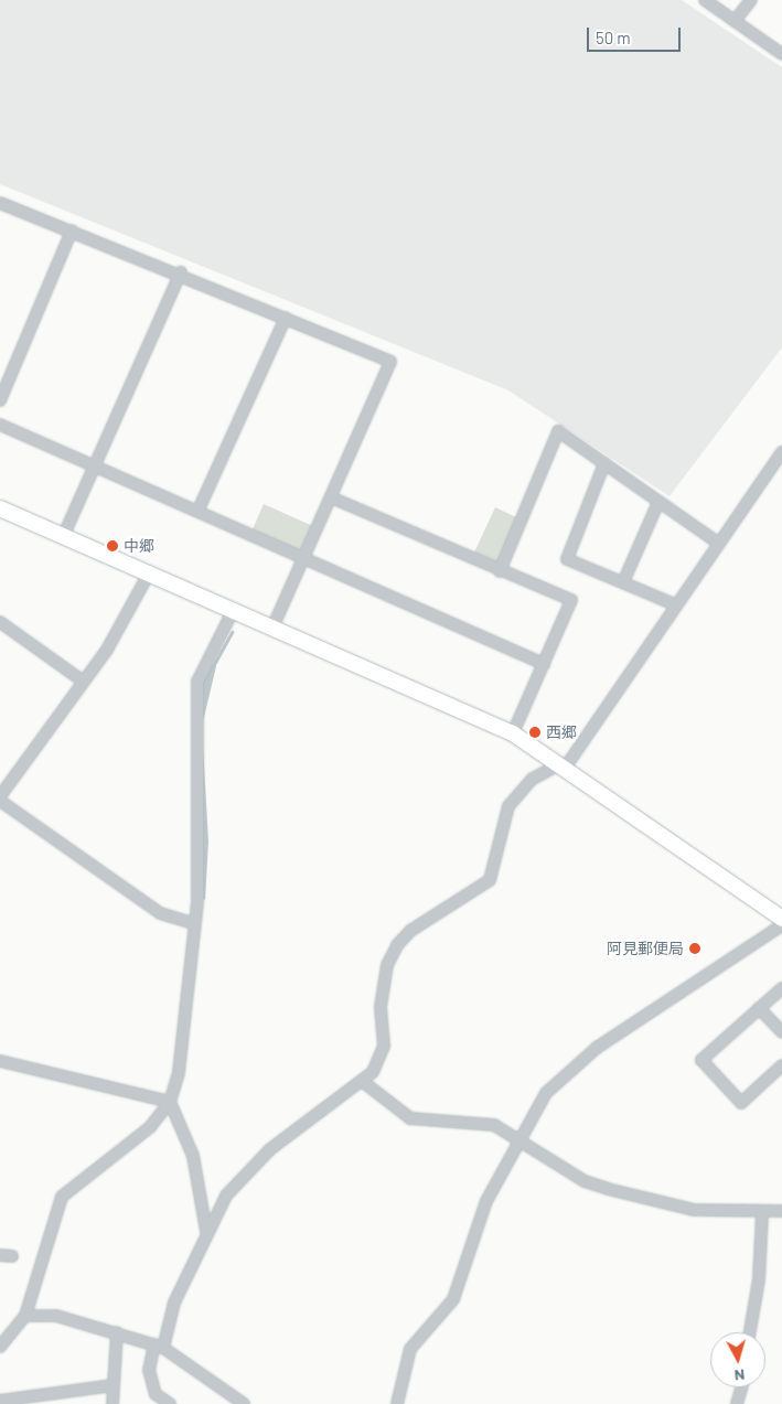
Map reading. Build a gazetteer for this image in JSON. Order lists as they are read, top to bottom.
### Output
{
  "places": ["中郷", "西郷", "阿見郵便局"],
  "scale_bar": "50 m",
  "north": "bottom"
}
